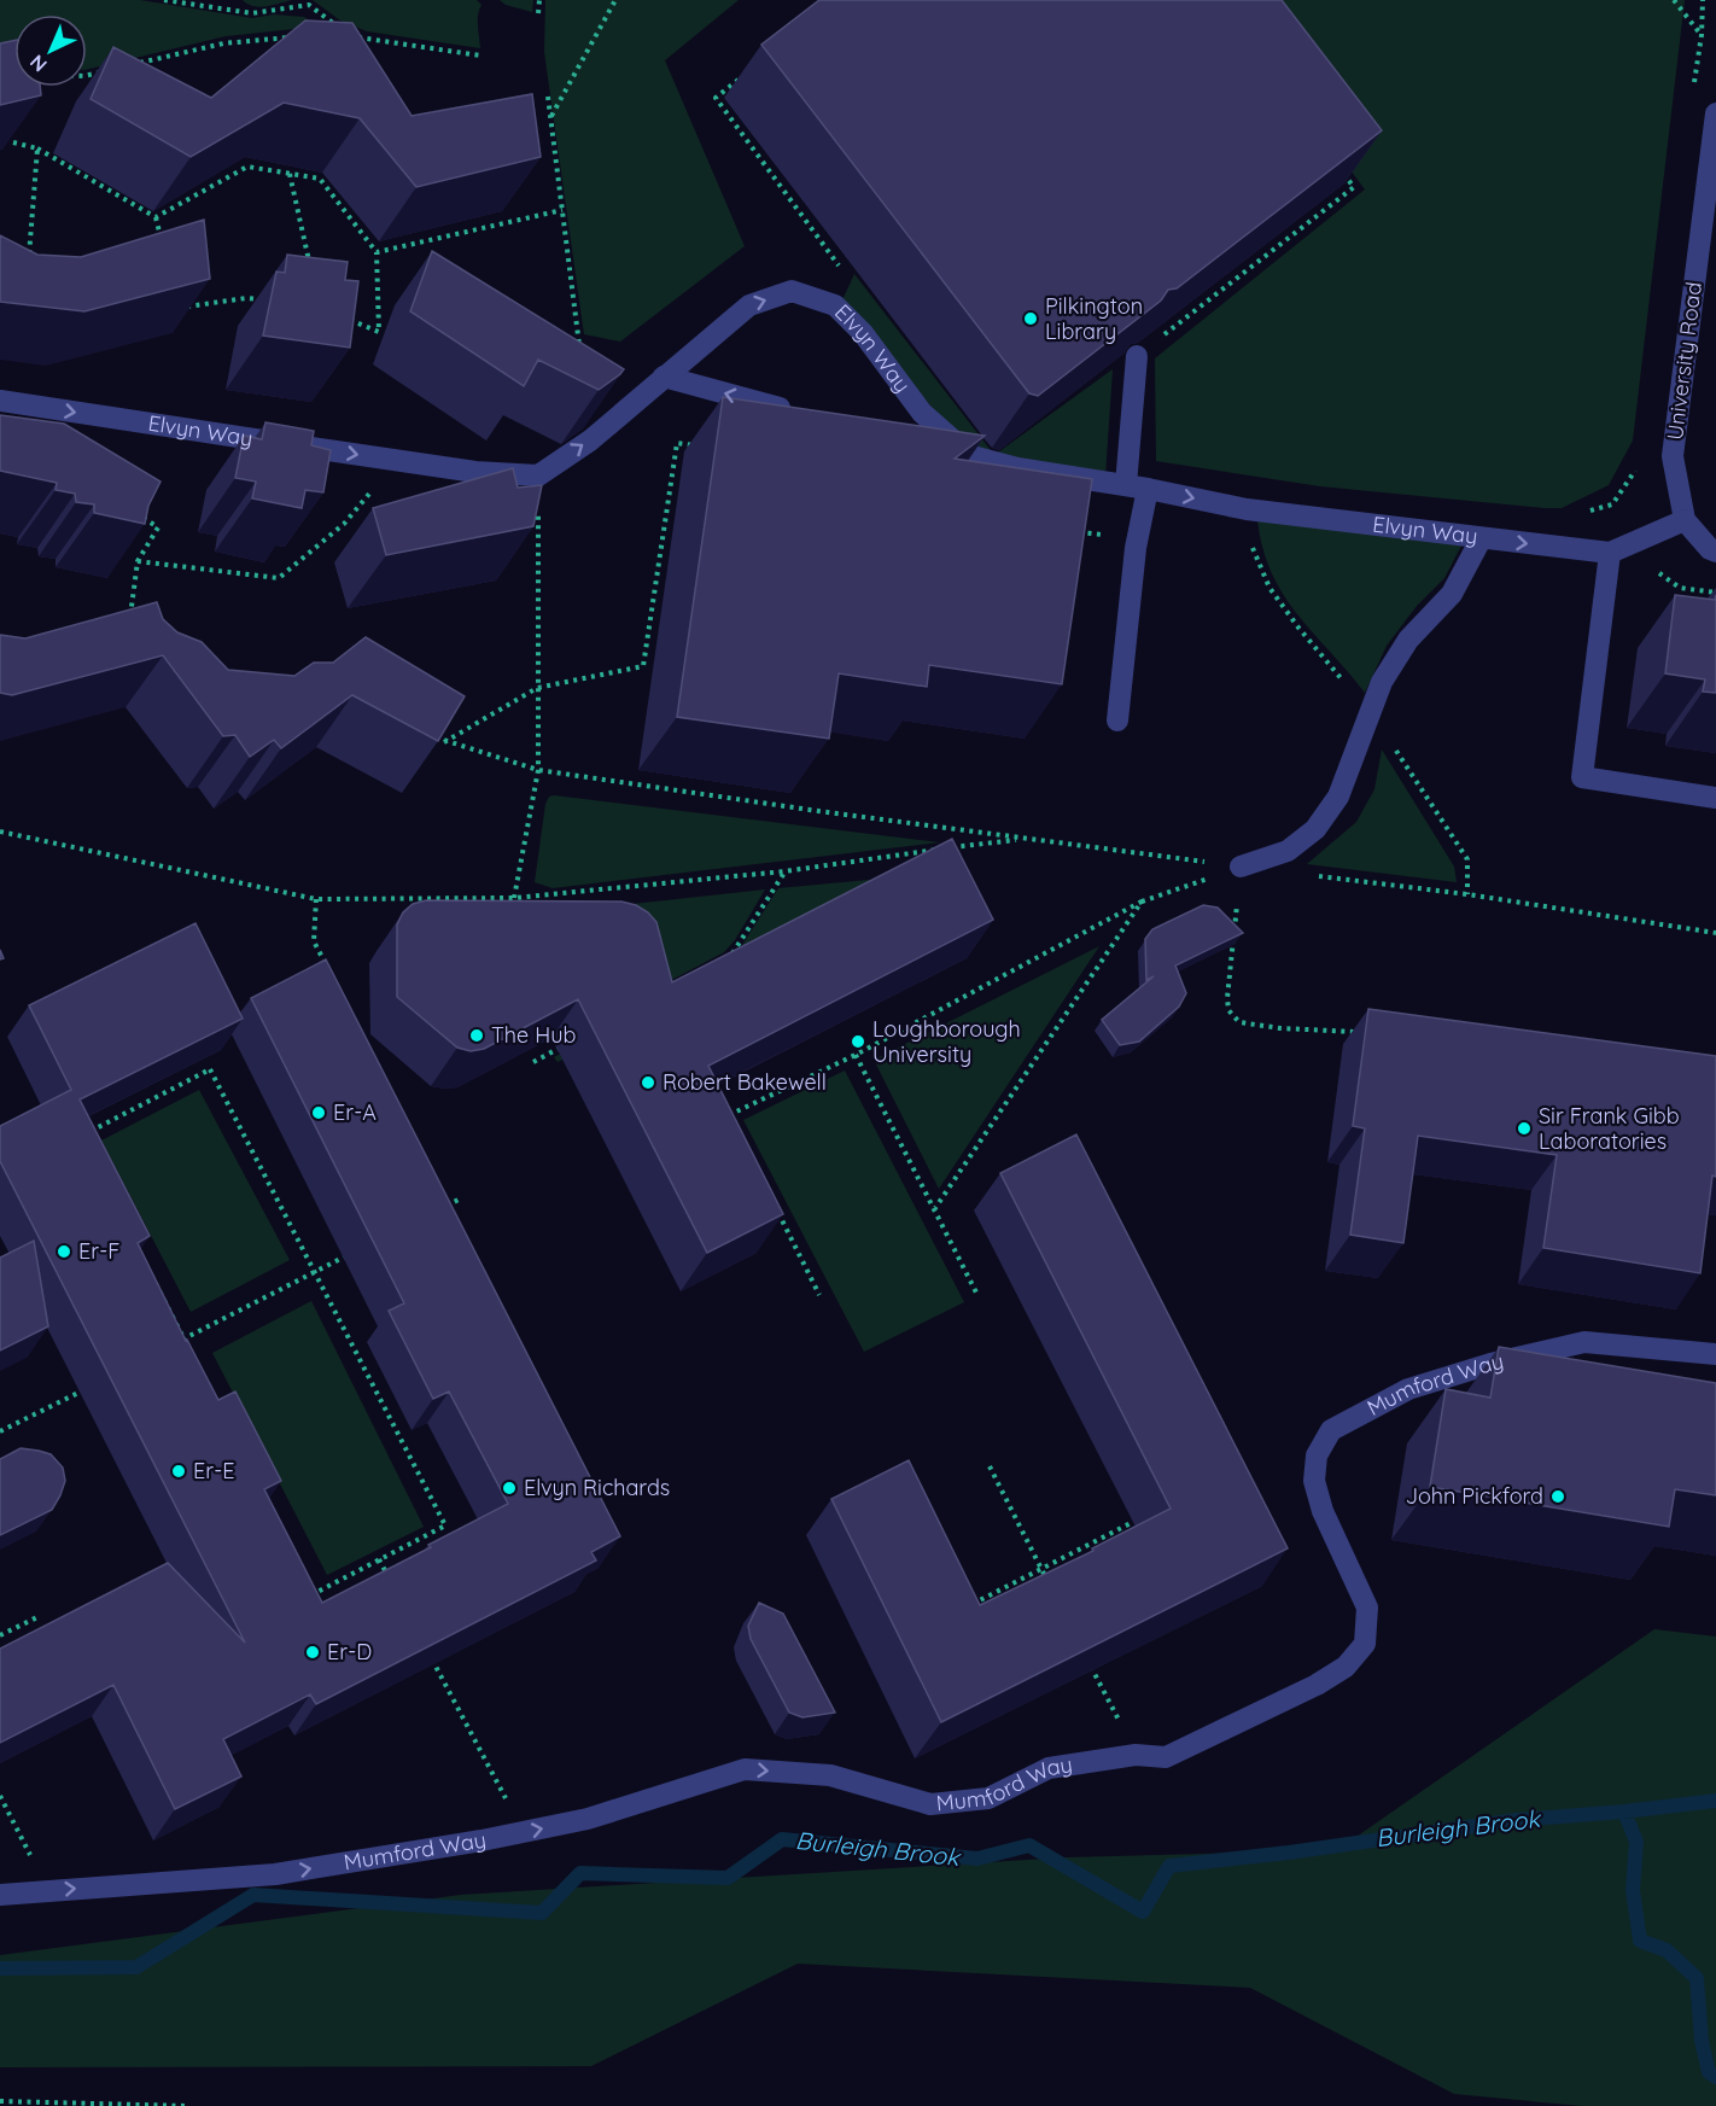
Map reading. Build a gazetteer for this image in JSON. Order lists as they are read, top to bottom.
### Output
{
  "streets": {
    "street": ["Elvyn Way", "University Road", "Mumford Way"]
  },
  "crossings": [
    ["Elvyn Way", "University Road"]
  ],
  "one_way": ["Elvyn Way", "Mumford Way"],
  "water": ["Burleigh Brook"],
  "places": [
    "Pilkington Library",
    "The Hub",
    "Loughborough University",
    "Robert Bakewell",
    "Er-A",
    "Sir Frank Gibb Laboratories",
    "Er-F",
    "Er-E",
    "Elvyn Richards",
    "John Pickford",
    "Er-D"
  ],
  "north": "bottom left"
}
